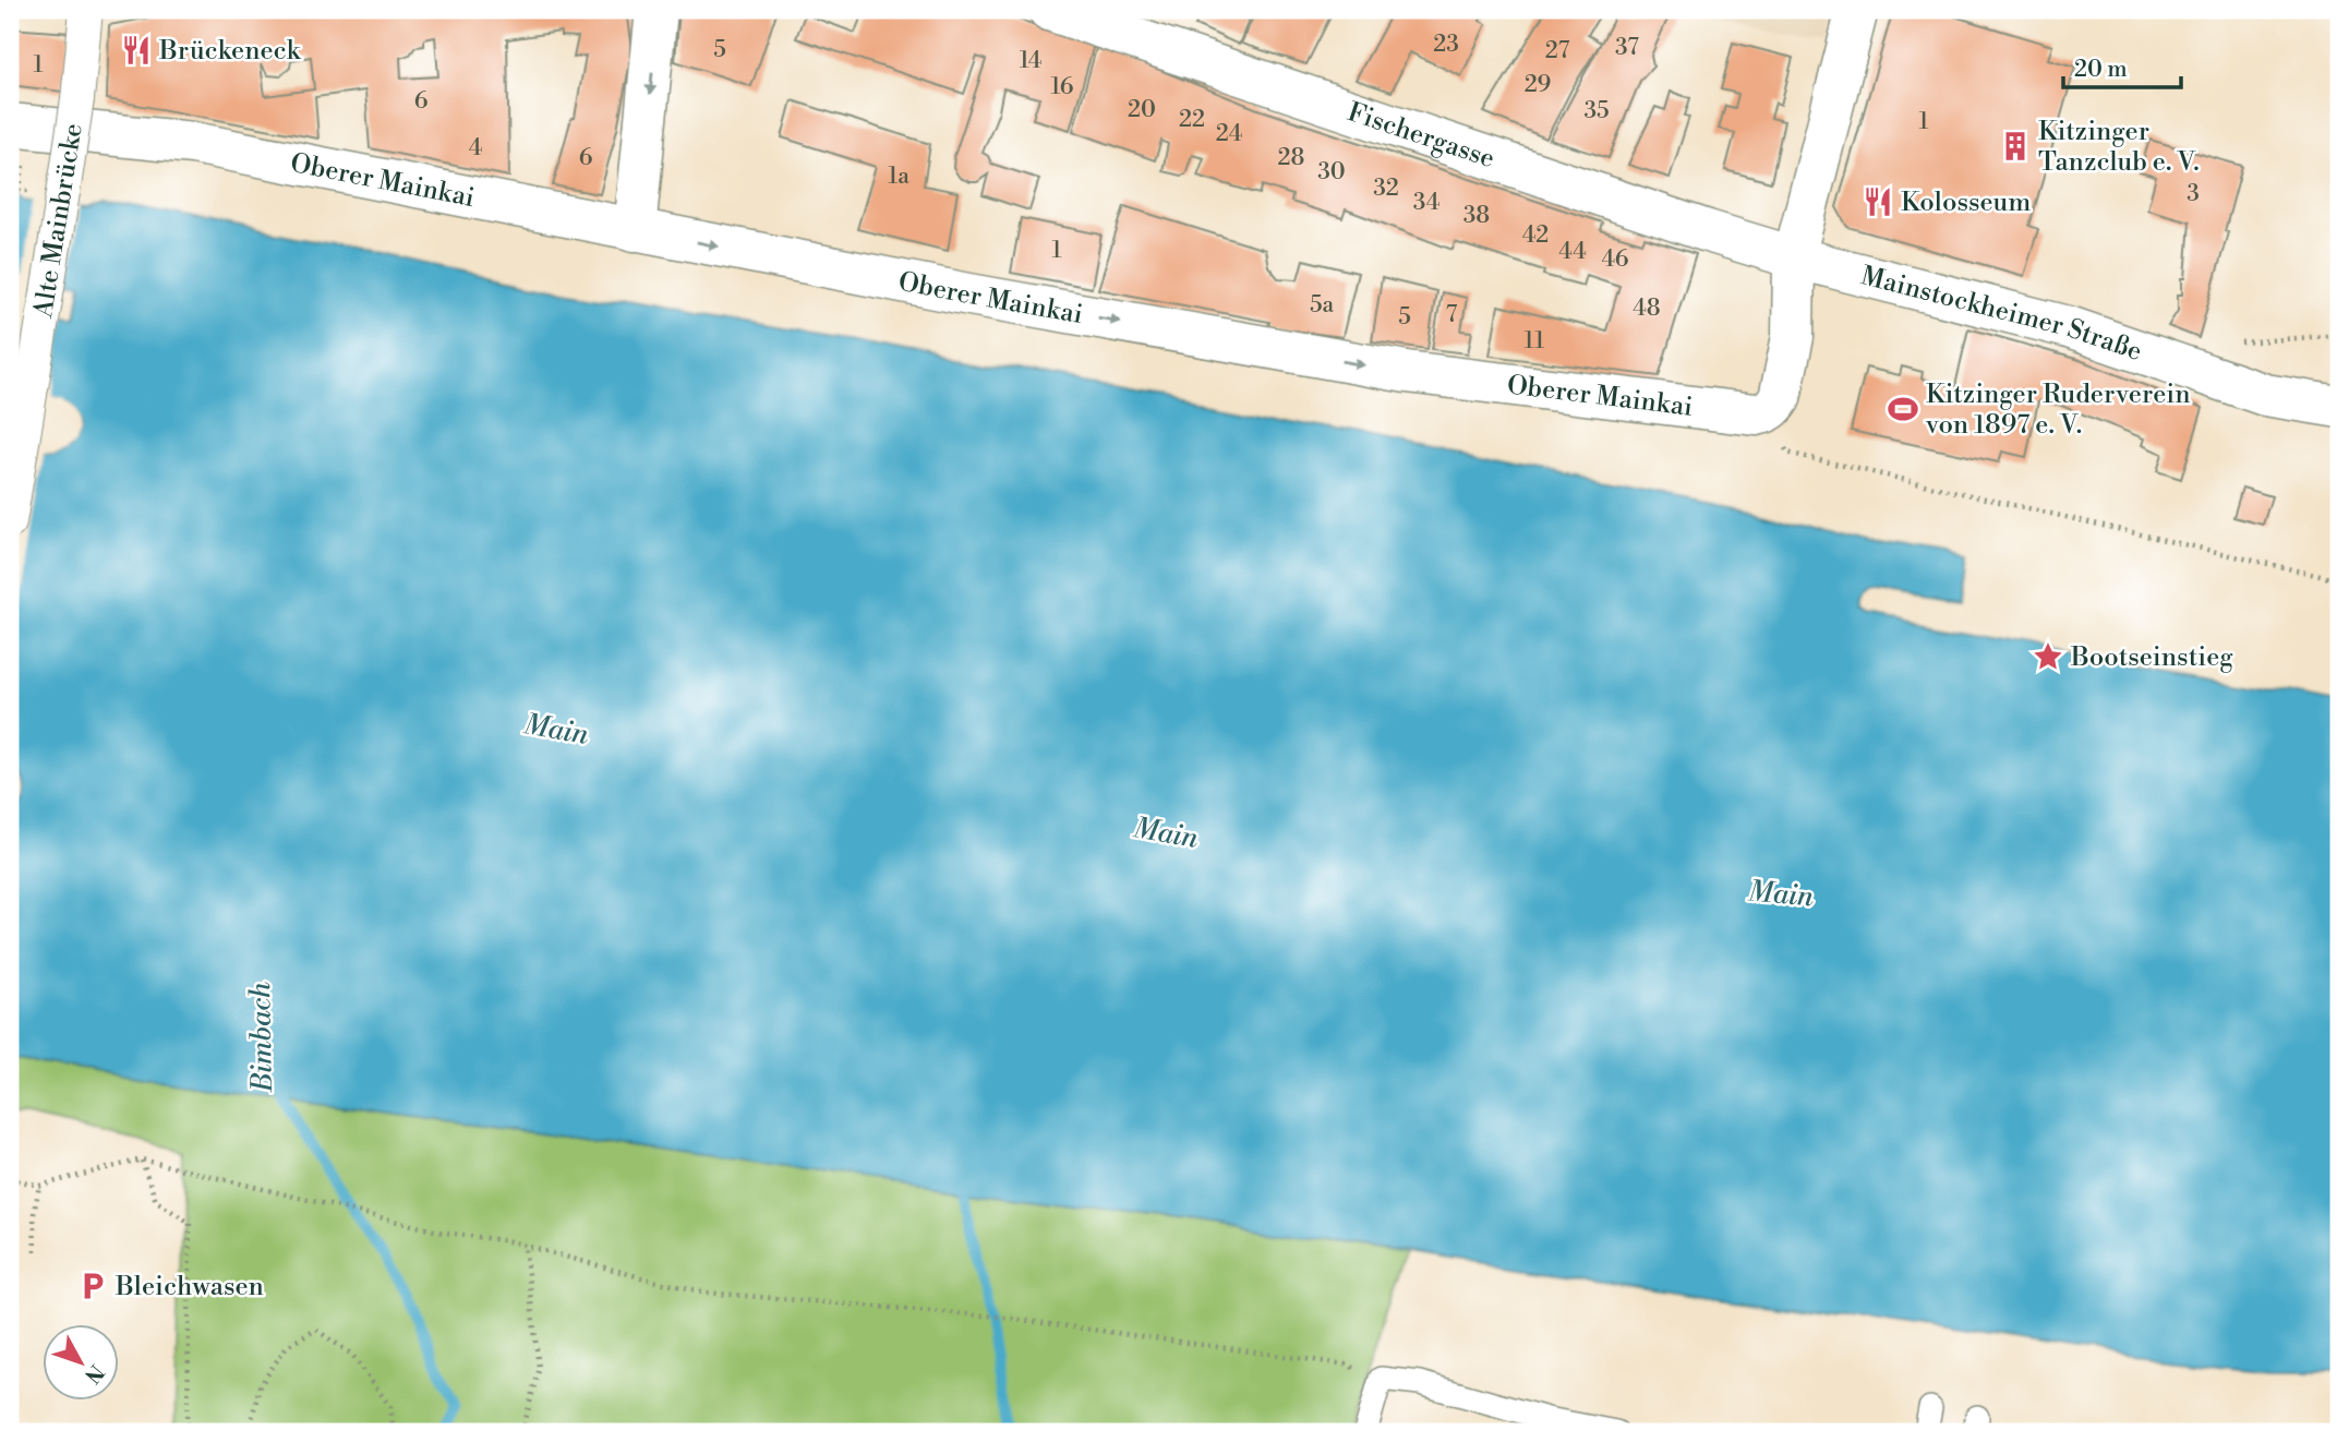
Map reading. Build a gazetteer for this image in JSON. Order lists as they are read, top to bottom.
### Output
{
  "streets": {
    "street": [
      "Fischergasse",
      "Oberer Mainkai",
      "Alte Mainbrücke",
      "Mainstockheimer Straße"
    ]
  },
  "crossings": [
    ["Fischergasse", "Mainstockheimer Straße"],
    ["Oberer Mainkai", "Alte Mainbrücke"]
  ],
  "one_way": ["Oberer Mainkai"],
  "water": ["Main", "Bimbach"],
  "places": {
    "restaurant": ["Brückeneck", "Kolosseum"],
    "building": ["Kitzinger Tanzclub e. V."],
    "sports": ["Kitzinger Ruderverein von 1897 e. V."],
    "place": ["Bootseinstieg"],
    "parking": ["Bleichwasen"]
  },
  "house_numbers": [
    "23",
    "37",
    "5",
    "27",
    "14",
    "1",
    "29",
    "16",
    "6",
    "20",
    "35",
    "22",
    "1",
    "24",
    "4",
    "6",
    "28",
    "30",
    "1a",
    "32",
    "3",
    "34",
    "38",
    "42",
    "1",
    "44",
    "46",
    "5a",
    "48",
    "7",
    "5",
    "11"
  ],
  "scale_bar": "20 m",
  "north": "bottom right"
}
